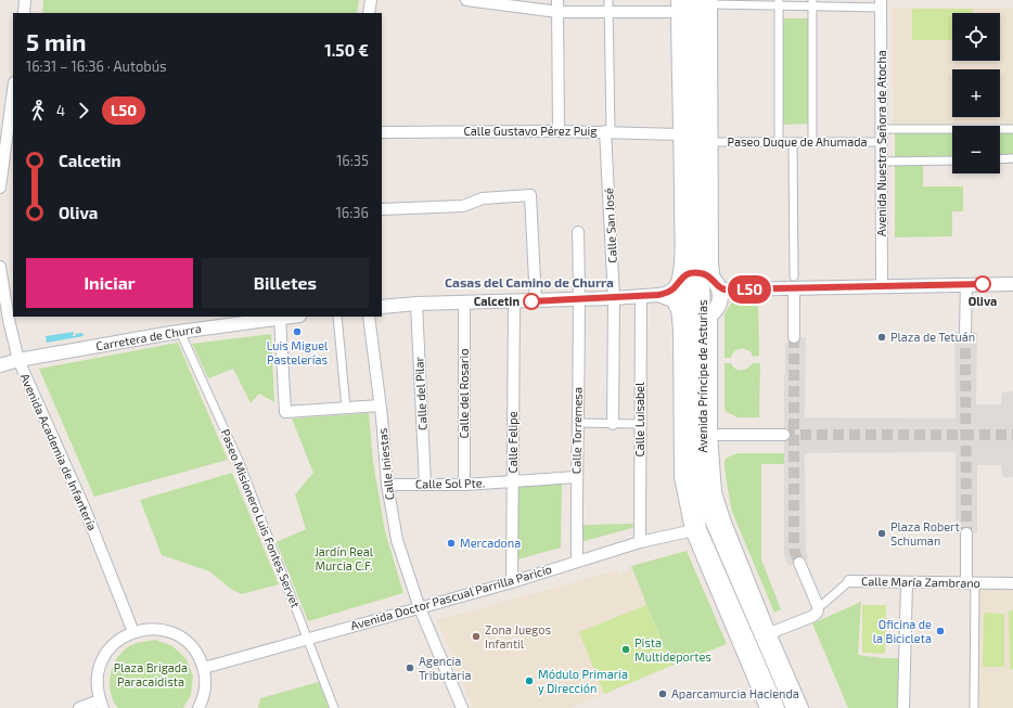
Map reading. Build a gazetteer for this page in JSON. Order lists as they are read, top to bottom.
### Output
{
  "streets": {
    "main road": ["Avenida Príncipe de Asturias"],
    "street": [
      "Calle Gustavo Pérez Puig",
      "Paseo Duque de Ahumada",
      "Avenida Nuestra Señora de Atocha",
      "Calle San José",
      "Carretera de Churra",
      "Calle del Pilar",
      "Calle del Rosario",
      "Calle Luisabel",
      "Calle Torremesa",
      "Calle Felipe",
      "Avenida Academia de Infantería",
      "Calle Iniestas",
      "Calle Sol Pte.",
      "Paseo Misionero Luis Fontes Servet",
      "Calle María Zambrano",
      "Avenida Doctor Pascual Parrilla Paricio"
    ]
  },
  "crossings": [
    ["Calle Gustavo Pérez Puig", "Calle San José"],
    ["Paseo Duque de Ahumada", "Avenida Nuestra Señora de Atocha"],
    ["Carretera de Churra", "Avenida Academia de Infantería"],
    ["Carretera de Churra", "Paseo Misionero Luis Fontes Servet"],
    ["Avenida Príncipe de Asturias", "Avenida Doctor Pascual Parrilla Paricio"],
    ["Calle del Pilar", "Calle Sol Pte."],
    ["Calle del Rosario", "Calle Sol Pte."],
    ["Calle Luisabel", "Avenida Doctor Pascual Parrilla Paricio"],
    ["Calle Torremesa", "Calle Sol Pte."],
    ["Calle Torremesa", "Avenida Doctor Pascual Parrilla Paricio"],
    ["Calle Felipe", "Calle Sol Pte."],
    ["Calle Felipe", "Avenida Doctor Pascual Parrilla Paricio"],
    ["Calle Iniestas", "Calle Sol Pte."],
    ["Calle Iniestas", "Avenida Doctor Pascual Parrilla Paricio"],
    ["Paseo Misionero Luis Fontes Servet", "Avenida Doctor Pascual Parrilla Paricio"]
  ],
  "districts": ["Casas del Camino de Churra"],
  "parks": ["Jardín Real Murcia C.F.", "Plaza Brigada Paracaidista"],
  "places": [
    "Oliva",
    "Calcetin",
    "Luis Miguel Pastelerías",
    "Plaza de Tetuán",
    "Plaza Robert Schuman",
    "Mercadona",
    "Oficina de la Bicicleta",
    "Zona Juegos Infantil",
    "Pista Multideportes",
    "Agencia Tributaria",
    "Módulo Primaria y Dirección",
    "Aparcamurcia Hacienda"
  ],
  "lines": ["bus line L50"],
  "page": {
    "on_map": "L50",
    "map_buttons": ["+", "−"],
    "heading": ["5 min", "16:31 – 16:36 · Autobús", "1.50 €"],
    "legs": ["4", "L50"],
    "list": [
      {
        "name": "Calcetin",
        "value": "16:35"
      },
      {
        "name": "Oliva",
        "value": "16:36"
      }
    ],
    "buttons": ["Iniciar", "Billetes"]
  }
}
